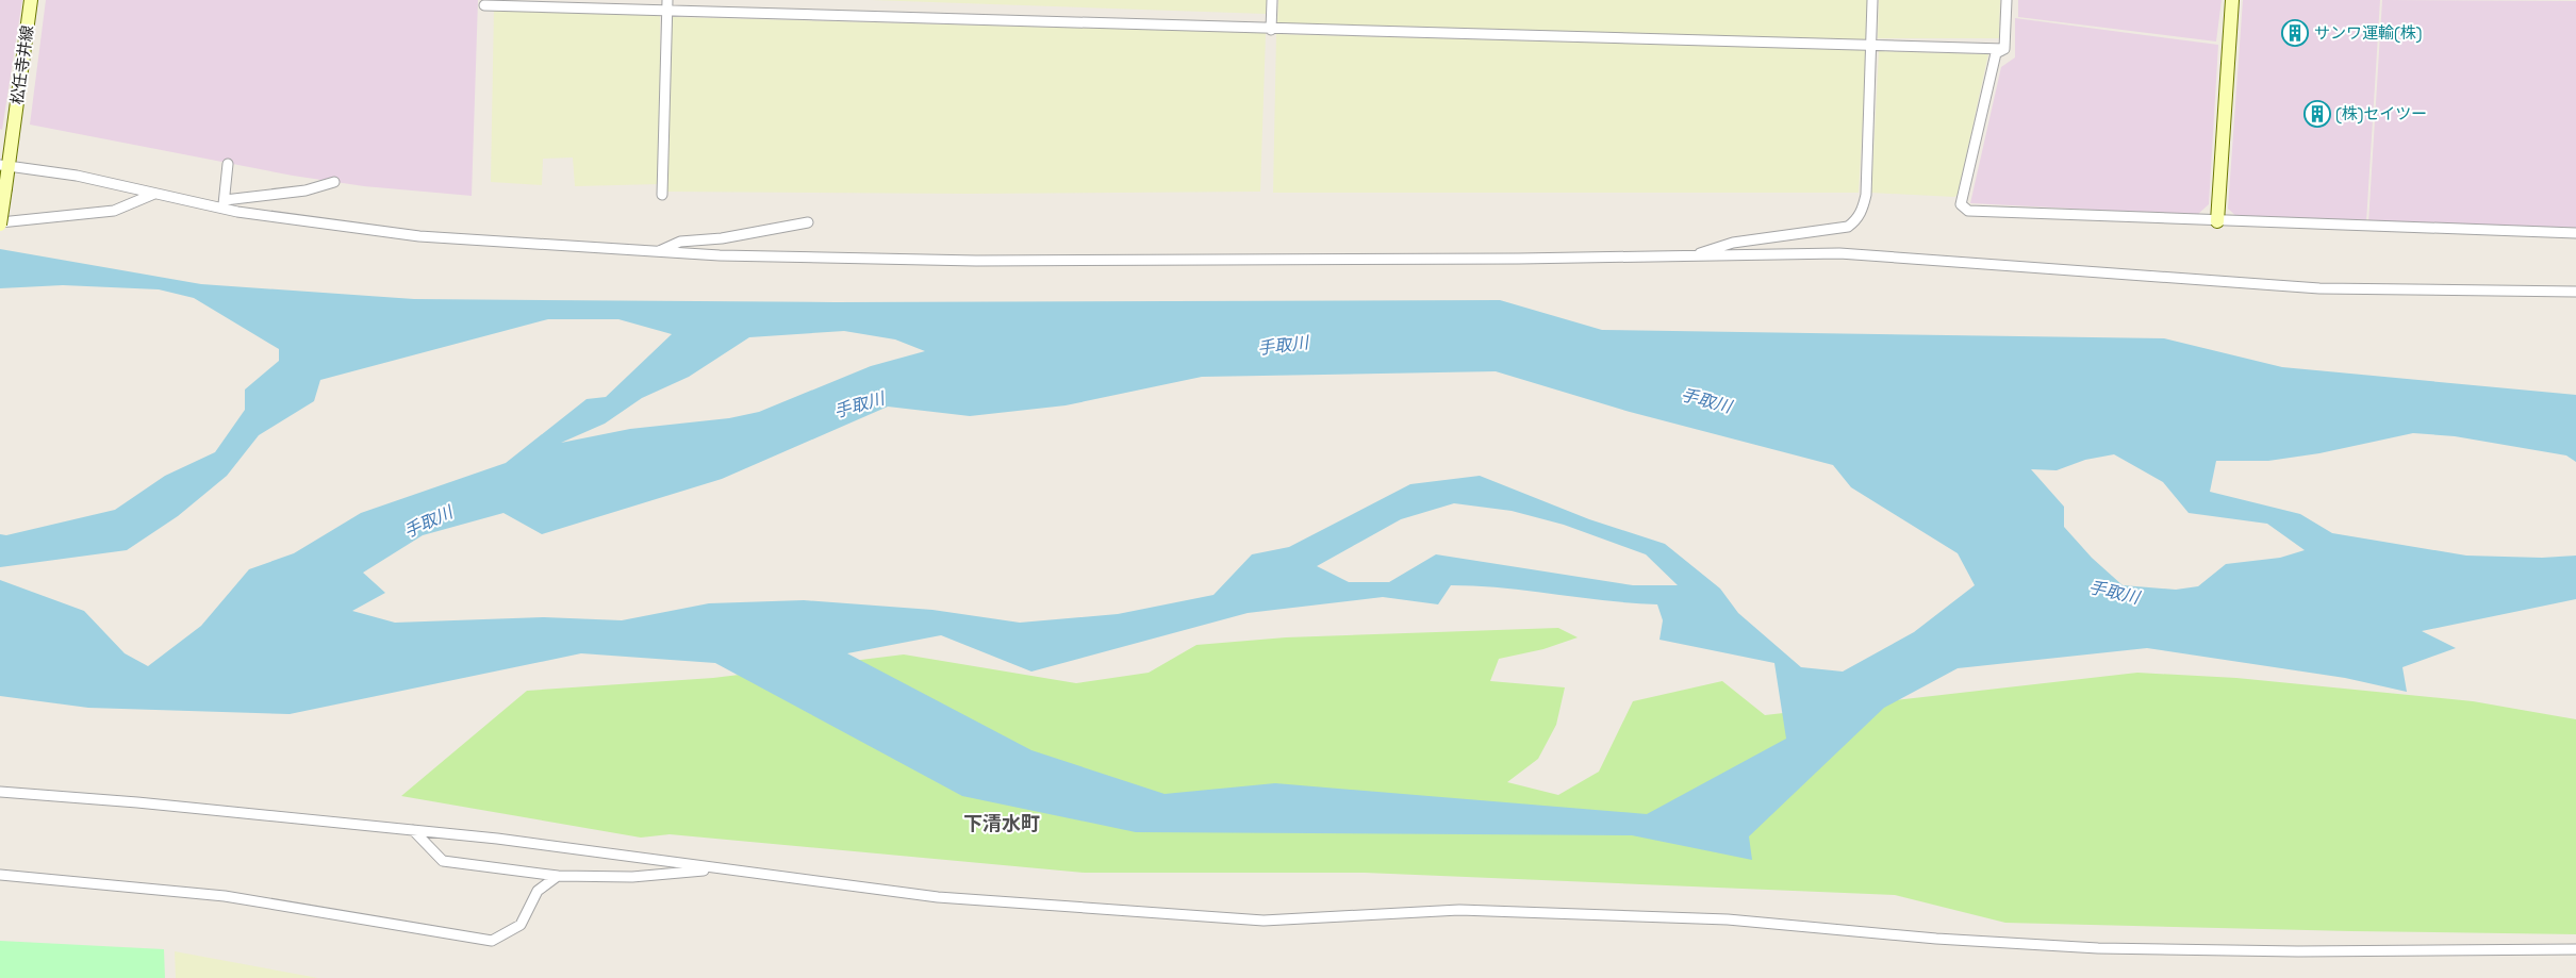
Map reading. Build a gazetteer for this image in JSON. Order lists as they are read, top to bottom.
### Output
{
  "streets": {
    "main road": ["松任寺井線"]
  },
  "districts": ["下清水町"],
  "water": ["手取川"],
  "places": {
    "building": ["サンワ運輸(株)", "(株)セイツー"]
  }
}
